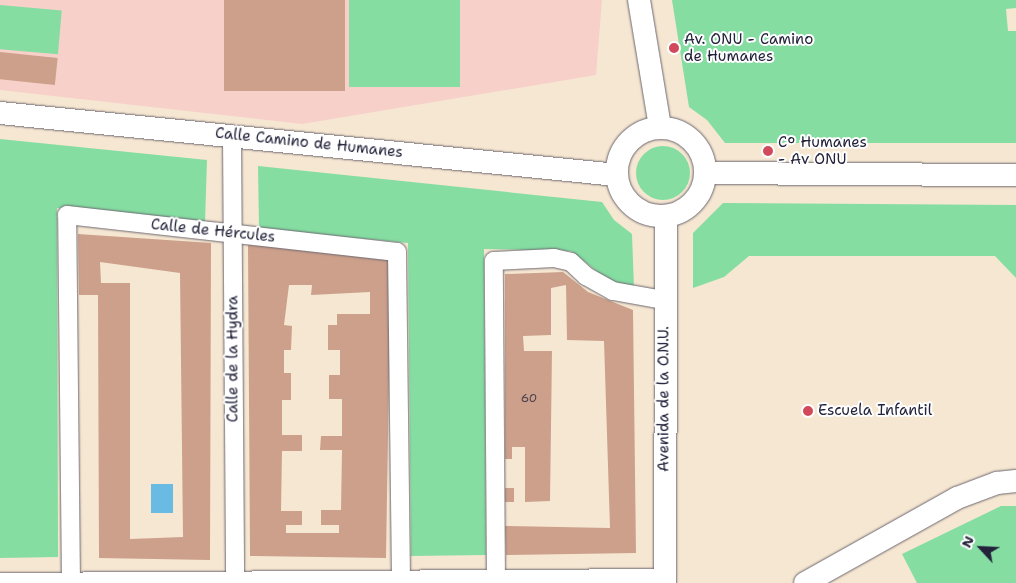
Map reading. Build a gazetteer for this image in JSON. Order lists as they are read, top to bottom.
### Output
{
  "streets": {
    "street": [
      "Calle Camino de Humanes",
      "Calle de Hércules",
      "Calle de la Hydra",
      "Avenida de la O.N.U."
    ]
  },
  "crossings": [
    ["Calle Camino de Humanes", "Calle de la Hydra"],
    ["Calle Camino de Humanes", "Avenida de la O.N.U."],
    ["Calle de Hércules", "Calle de la Hydra"]
  ],
  "places": ["Av. ONU - Camino de Humanes", "Cº Humanes - Av ONU", "Escuela Infantil"],
  "house_numbers": ["60"],
  "north": "top left"
}
